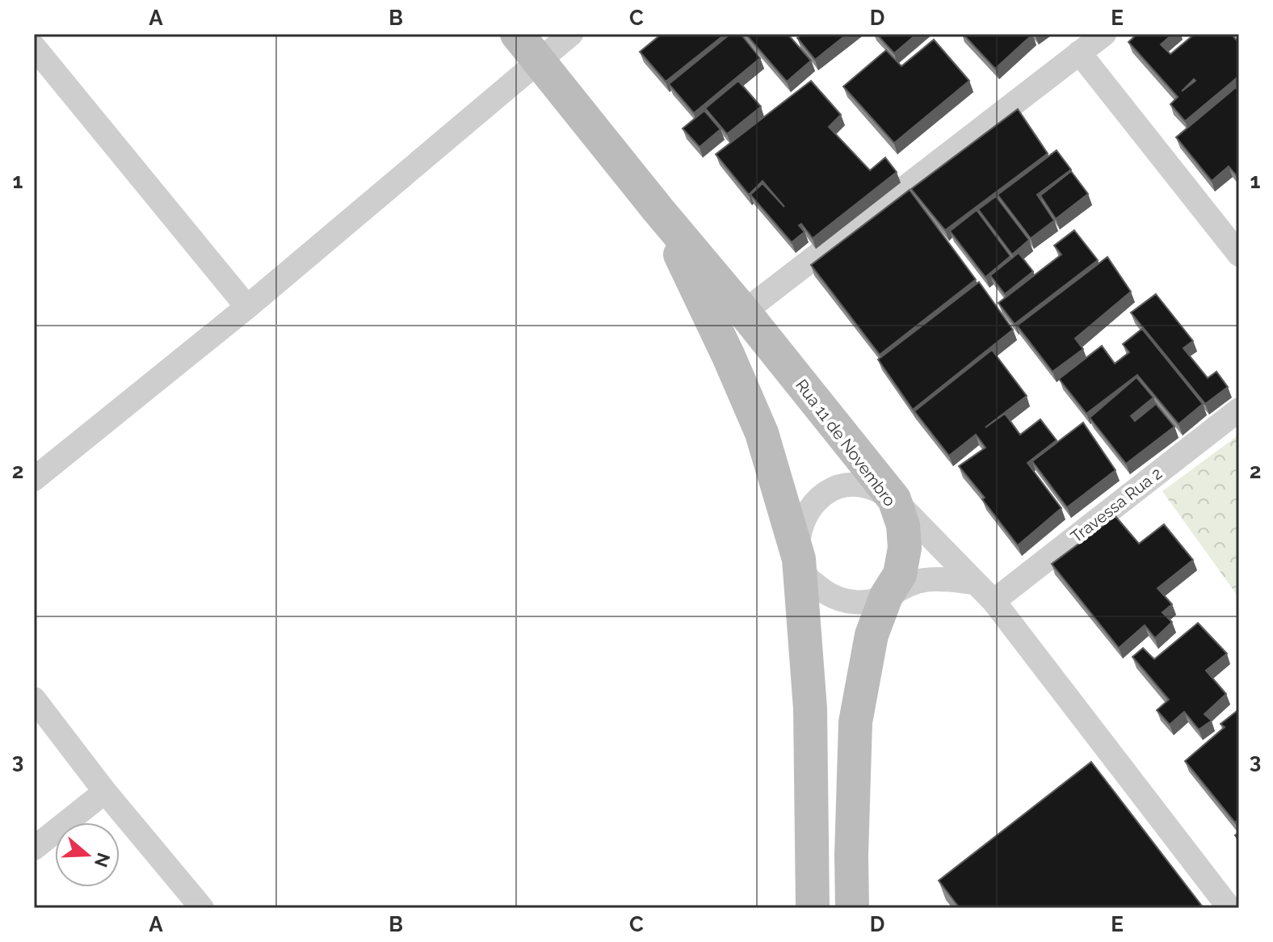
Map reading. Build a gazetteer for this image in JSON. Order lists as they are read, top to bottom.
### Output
{
  "streets": {
    "main road": ["Rua 11 de Novembro"],
    "street": ["Travessa Rua 2"]
  },
  "north": "right",
  "grid": {
    "columns": [
      "A",
      "B",
      "C",
      "D",
      "E"
    ],
    "rows": ["1", "2", "3"]
  }
}
